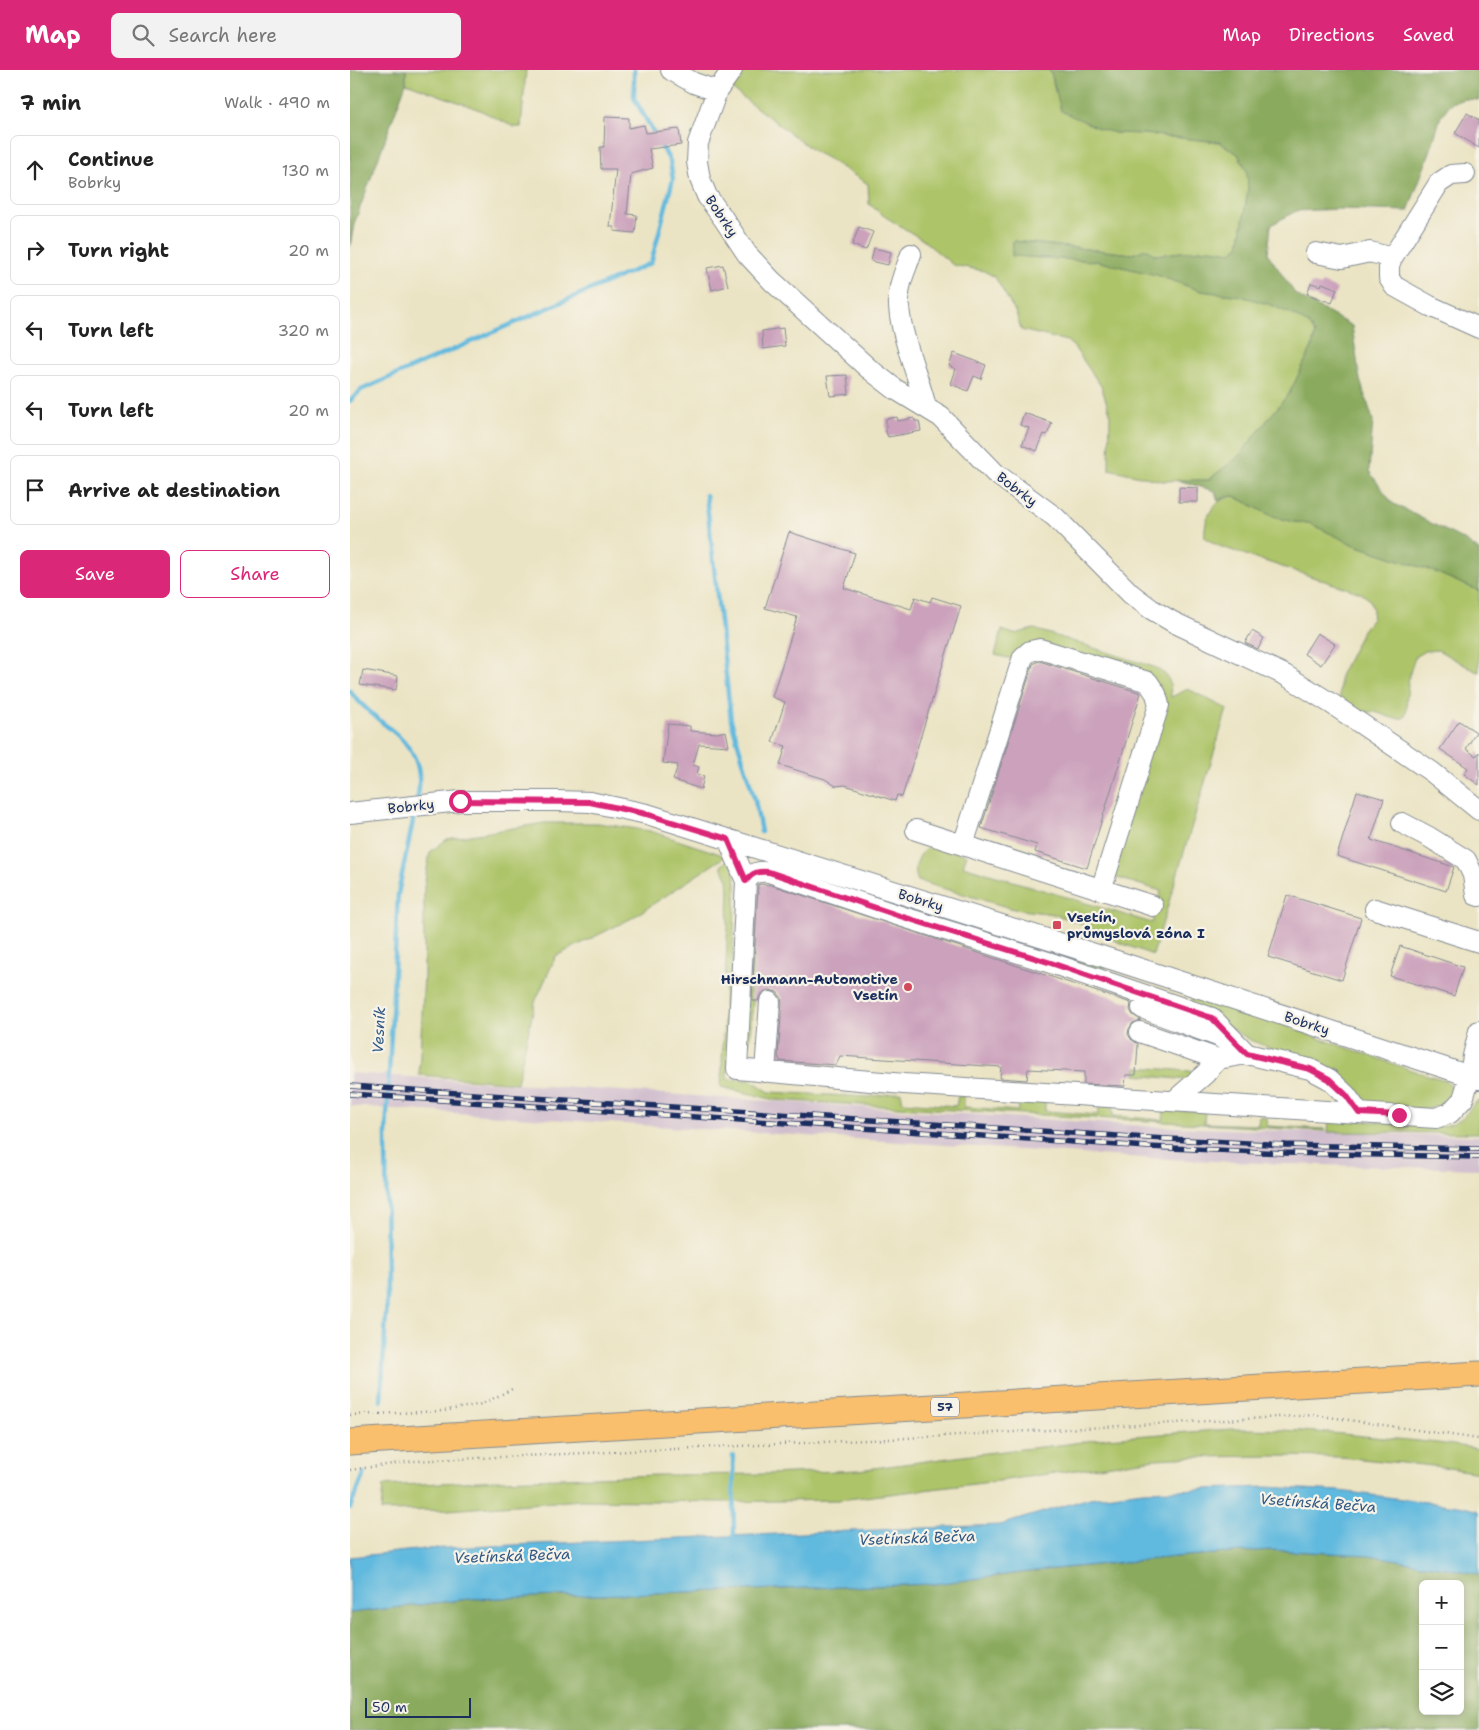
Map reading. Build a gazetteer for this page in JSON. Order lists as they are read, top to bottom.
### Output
{
  "streets": {
    "main road": ["57"],
    "street": ["Bobrky"]
  },
  "water": ["Vesník", "Vsetínská Bečva"],
  "places": {
    "transit": ["Vsetín, průmyslová zóna I"],
    "other": ["Hirschmann-Automotive Vsetín"]
  },
  "scale_bar": "50 m",
  "page": {
    "header": "Map",
    "search": "Search here",
    "nav": ["Map", "Directions", "Saved"],
    "heading": ["7 min", "Walk · 490 m"],
    "list": [
      ["Continue", "Bobrky", "130 m"],
      ["Turn right", "20 m"],
      ["Turn left", "320 m"],
      ["Turn left", "20 m"],
      "Arrive at destination"
    ],
    "buttons": ["Save", "Share"],
    "map_buttons": ["+", "−"],
    "scale": "50 m"
  }
}
